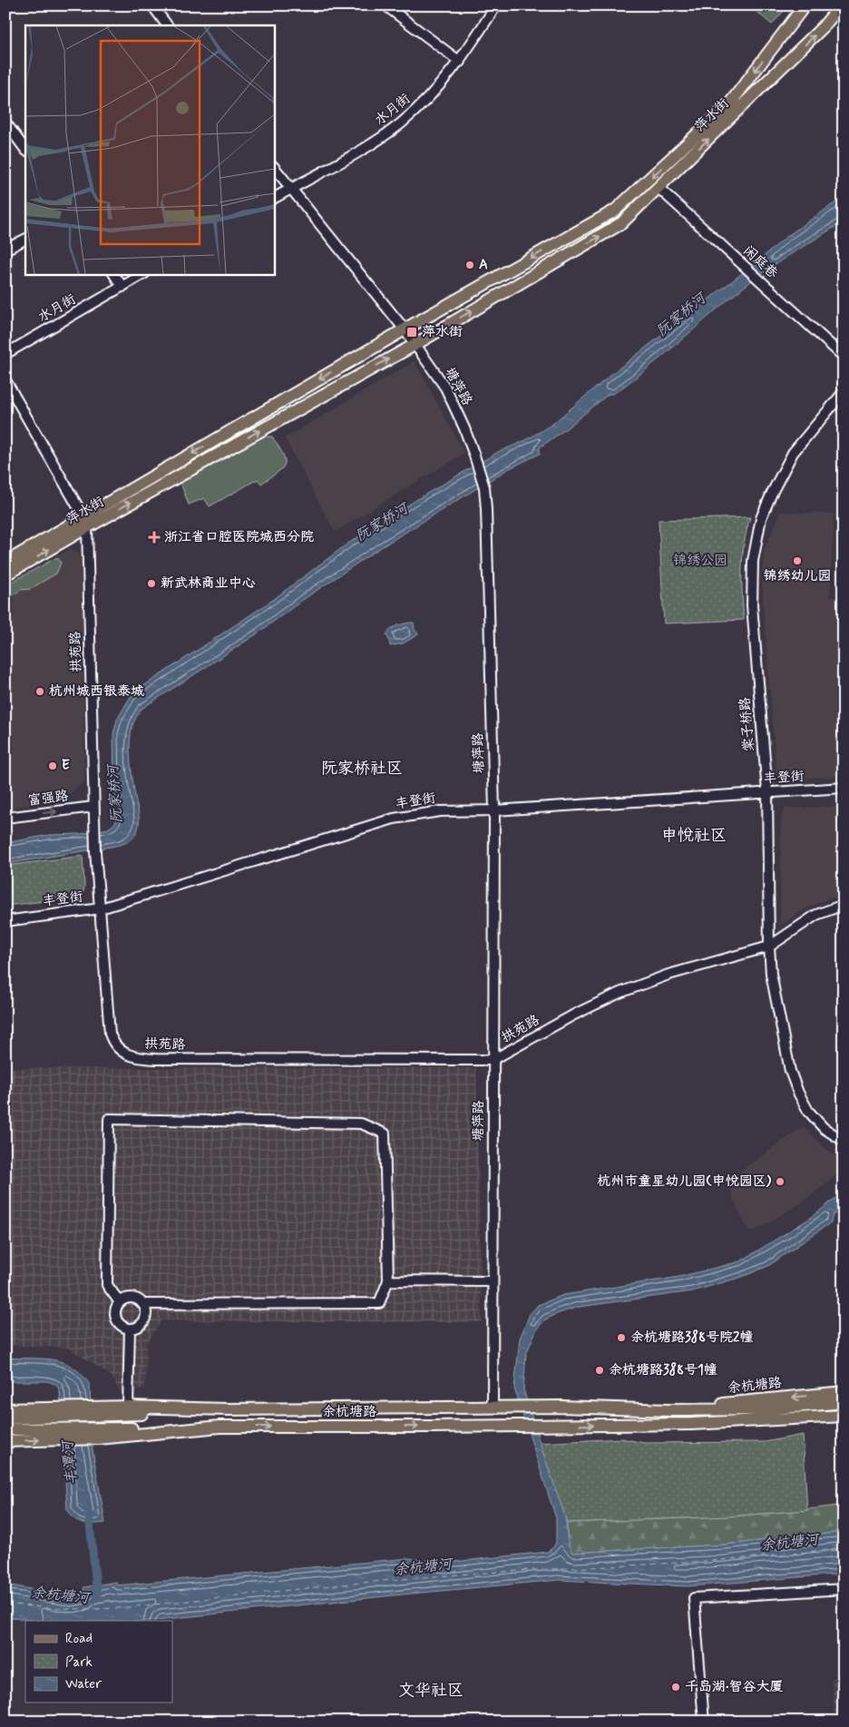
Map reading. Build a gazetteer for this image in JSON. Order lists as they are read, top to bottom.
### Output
{
  "streets": {
    "main road": ["萍水街", "余杭塘路"],
    "street": [
      "水月街",
      "闲庭巷",
      "塘萍路",
      "拱苑路",
      "棠子桥路",
      "丰登街",
      "富强路"
    ]
  },
  "crossings": [
    ["水月街", "塘萍路"],
    ["萍水街", "闲庭巷"],
    ["萍水街", "塘萍路"],
    ["萍水街", "拱苑路"],
    ["塘萍路", "拱苑路"],
    ["塘萍路", "丰登街"],
    ["塘萍路", "余杭塘路"],
    ["拱苑路", "棠子桥路"],
    ["拱苑路", "丰登街"],
    ["拱苑路", "富强路"],
    ["棠子桥路", "丰登街"]
  ],
  "one_way": ["富强路"],
  "districts": ["阮家桥社区", "申悦社区", "文华社区"],
  "water": ["阮家桥河", "丰潭河", "余杭塘河"],
  "parks": ["锦绣公园"],
  "places": {
    "other": [
      "A",
      "锦绣幼儿园",
      "新武林商业中心",
      "杭州城西银泰城",
      "E",
      "杭州市童星幼儿园(申悦园区)",
      "余杭塘路388号院2幢",
      "余杭塘路388号1幢",
      "千岛湖·智谷大厦"
    ],
    "transit": ["萍水街"],
    "health": ["浙江省口腔医院城西分院"]
  },
  "legend": ["Road", "Park", "Water"]
}
